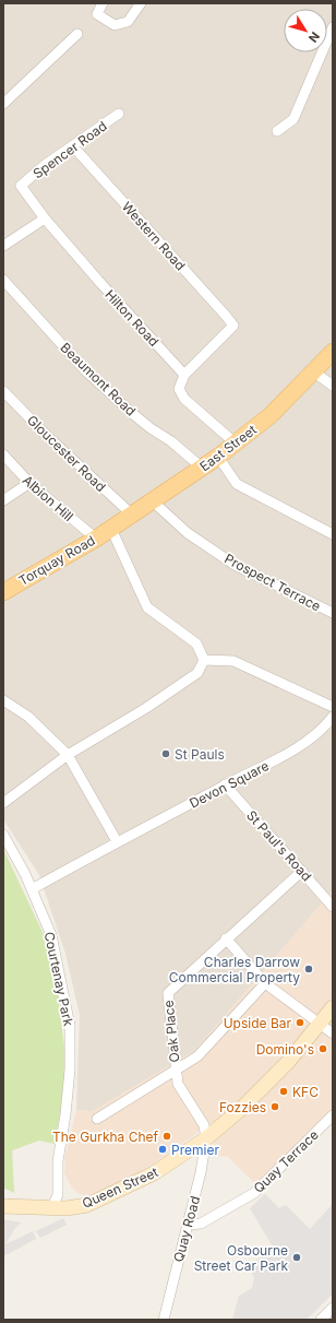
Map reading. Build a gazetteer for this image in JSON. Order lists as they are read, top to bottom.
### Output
{
  "streets": {
    "main road": ["East Street", "Torquay Road", "Queen Street"],
    "street": [
      "Spencer Road",
      "Western Road",
      "Hilton Road",
      "Beaumont Road",
      "Gloucester Road",
      "Albion Hill",
      "Prospect Terrace",
      "Devon Square",
      "St Paul's Road",
      "Courtenay Park",
      "Oak Place",
      "Quay Terrace",
      "Quay Road"
    ]
  },
  "crossings": [
    ["Spencer Road", "Western Road"],
    ["Spencer Road", "Hilton Road"],
    ["Western Road", "Hilton Road"],
    ["Beaumont Road", "East Street"],
    ["East Street", "Gloucester Road"],
    ["East Street", "Torquay Road"],
    ["East Street", "Prospect Terrace"],
    ["Albion Hill", "Torquay Road"],
    ["Devon Square", "St Paul's Road"],
    ["Devon Square", "Courtenay Park"],
    ["St Paul's Road", "Oak Place"],
    ["Courtenay Park", "Queen Street"],
    ["Oak Place", "Queen Street"],
    ["Oak Place", "Quay Road"],
    ["Quay Terrace", "Quay Road"],
    ["Queen Street", "Quay Road"]
  ],
  "places": [
    "St Pauls",
    "Charles Darrow Commercial Property",
    "Upside Bar",
    "Domino's",
    "KFC",
    "Fozzies",
    "The Gurkha Chef",
    "Premier",
    "Osbourne Street Car Park"
  ],
  "north": "bottom right"
}
